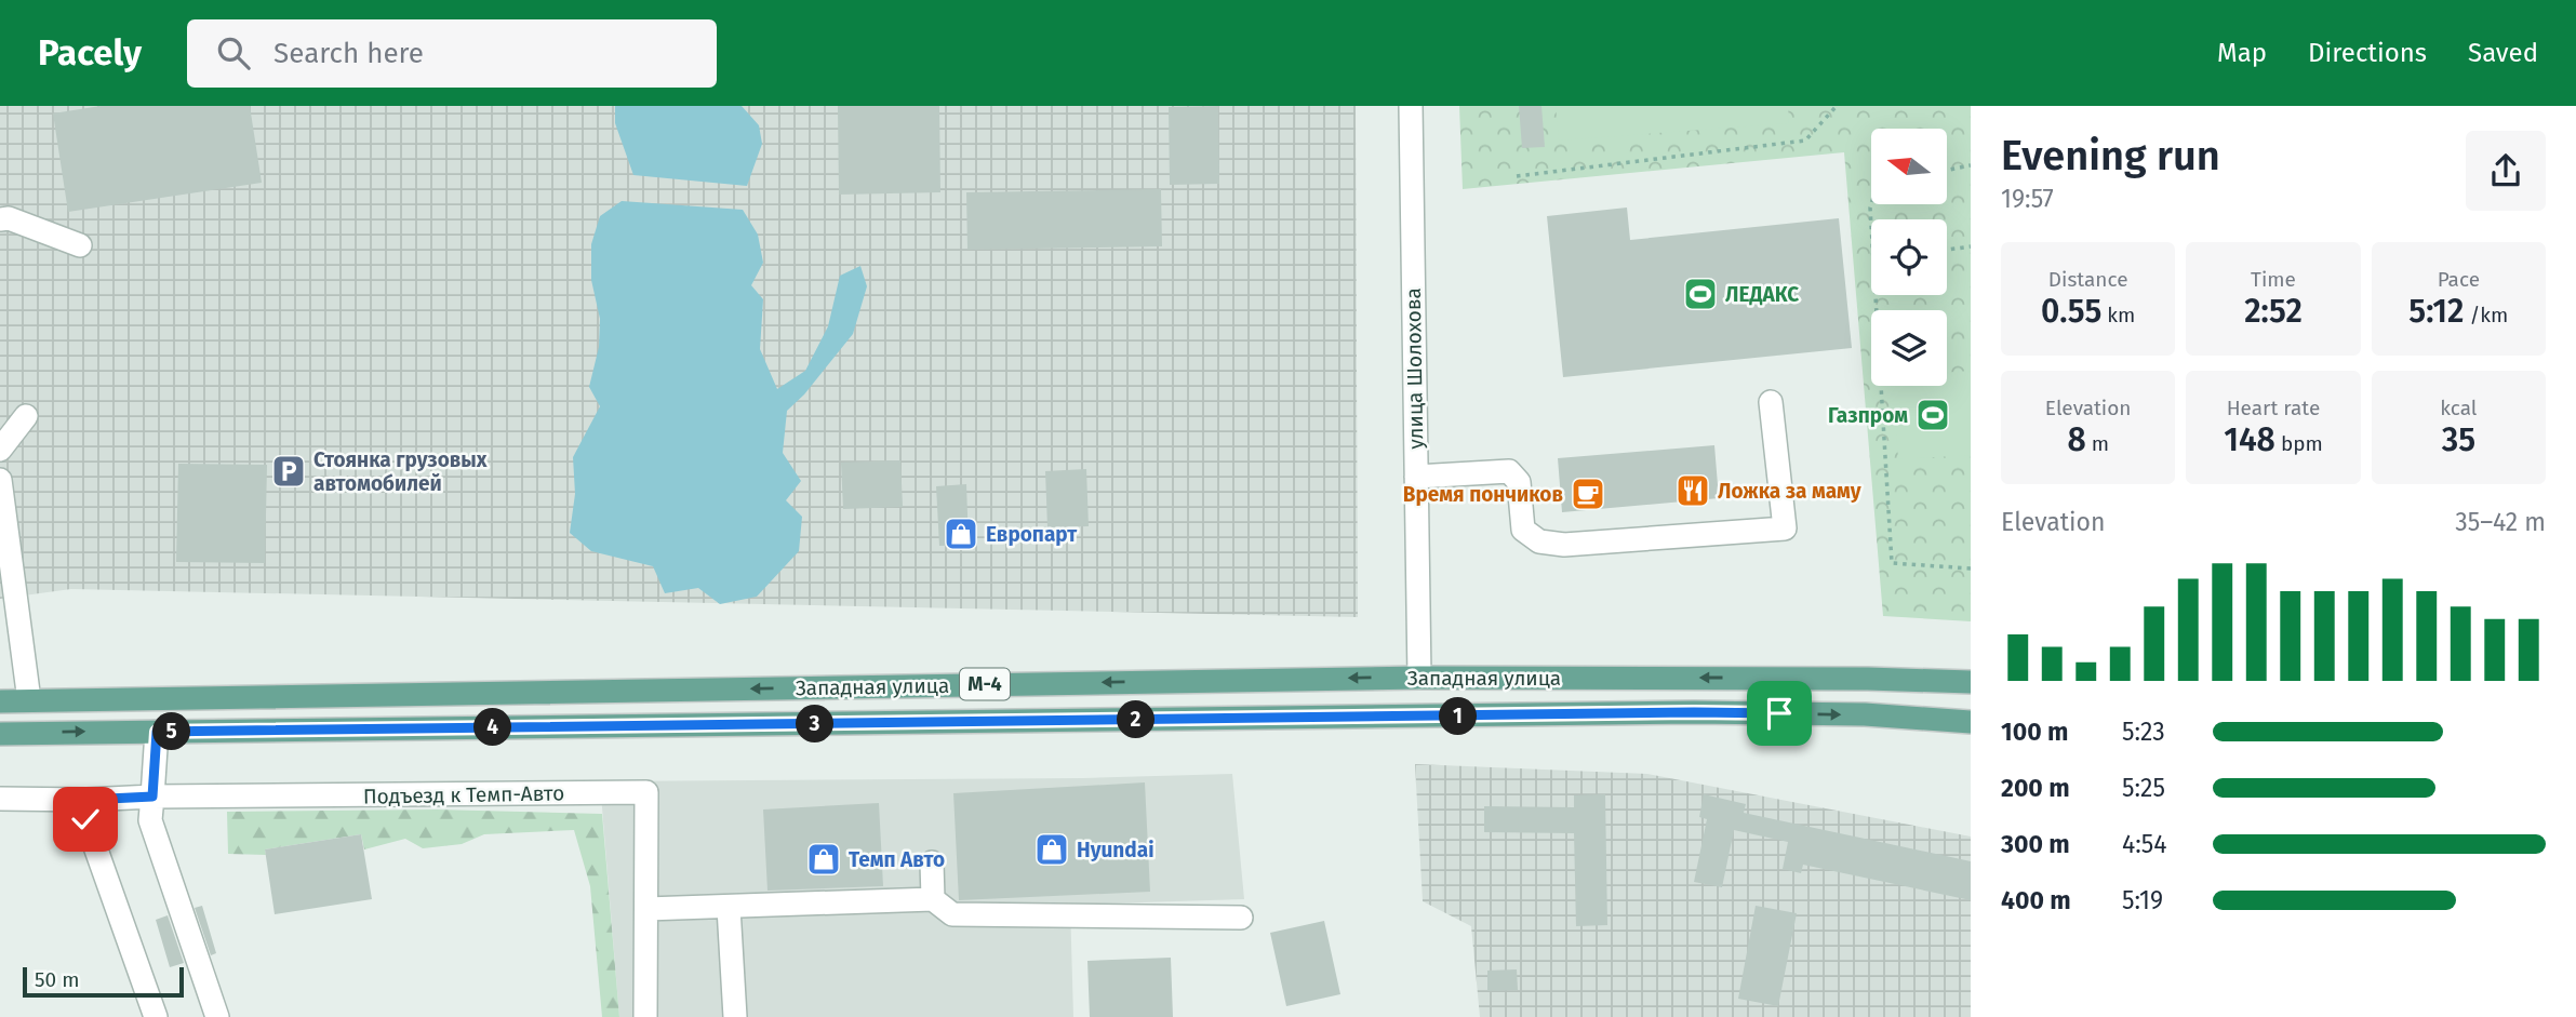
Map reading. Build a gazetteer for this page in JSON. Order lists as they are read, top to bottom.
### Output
{
  "streets": {
    "main road": ["Западная улица", "М-4"],
    "street": ["улица Шолохова", "Подъезд к Темп-Авто"]
  },
  "crossings": [
    ["улица Шолохова", "Западная улица"]
  ],
  "places": {
    "sports": ["ЛЕДАКС", "Газпром"],
    "parking": ["Стоянка грузовых автомобилей"],
    "restaurant": ["Ложка за маму"],
    "cafe": ["Время пончиков"],
    "shop": ["Европарт", "Hyundai", "Темп Авто"]
  },
  "scale_bar": "50 m",
  "north": "left",
  "page": {
    "header": "Pacely",
    "search": "Search here",
    "nav": ["Map", "Directions", "Saved"],
    "heading": ["Evening run", "19:57"],
    "stats": [
      ["Distance", "0.55 km"],
      ["Time", "2:52"],
      ["Pace", "5:12 /km"],
      ["Elevation", "8 m"],
      ["Heart rate", "148 bpm"],
      ["kcal", "35"]
    ],
    "chart": ["Elevation", "35–42 m"],
    "pins": [
      "1",
      "2",
      "3",
      "4",
      "5"
    ],
    "list": [
      {
        "name": "100 m",
        "note": "5:23"
      },
      {
        "name": "200 m",
        "note": "5:25"
      },
      {
        "name": "300 m",
        "note": "4:54"
      },
      {
        "name": "400 m",
        "note": "5:19"
      }
    ],
    "scale": "50 m"
  }
}
